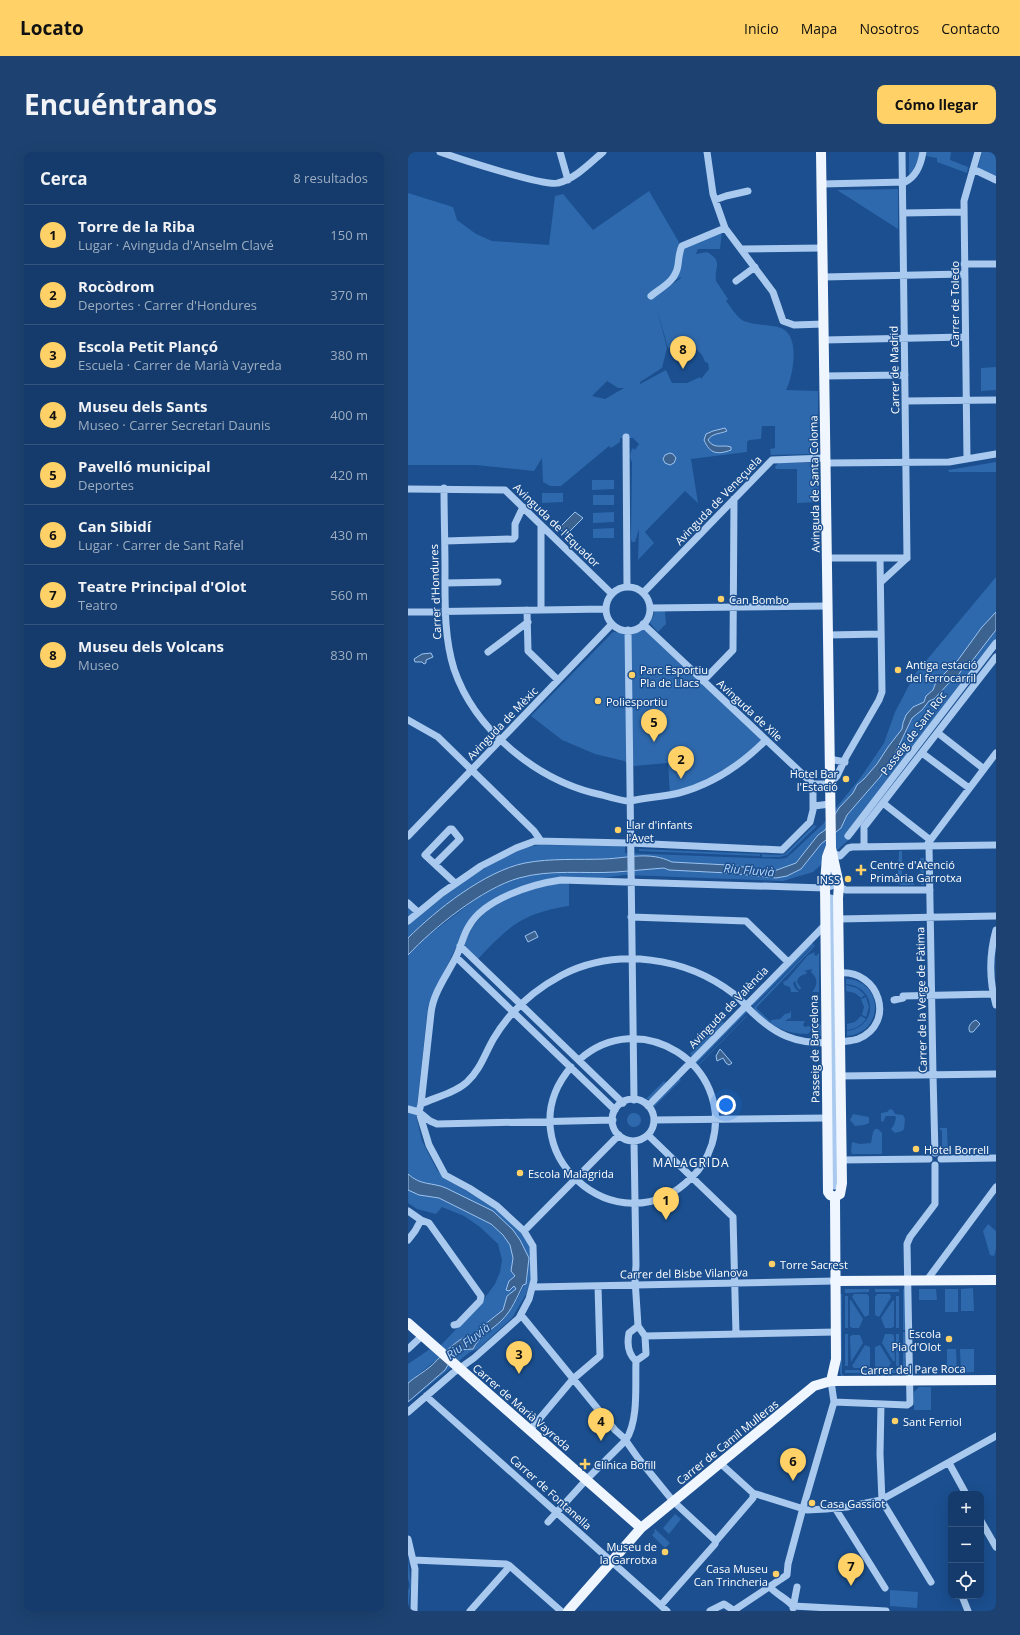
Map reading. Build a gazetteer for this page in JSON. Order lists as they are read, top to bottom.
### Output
{
  "streets": {
    "main road": [
      "Avinguda de Santa Coloma",
      "Passeig de Barcelona",
      "Carrer del Pare Roca",
      "Carrer de Marià Vayreda",
      "Carrer de Camil Mulleras"
    ],
    "street": [
      "Carrer de Toledo",
      "Carrer de Madrid",
      "Avinguda de Veneçuela",
      "Avinguda de l'Equador",
      "Carrer d'Hondures",
      "Avinguda de Xile",
      "Avinguda de Mèxic",
      "Passeig de Sant Roc",
      "Carrer de la Verge de Fàtima",
      "Avinguda de València",
      "Carrer del Bisbe Vilanova",
      "Carrer de Fontanella"
    ]
  },
  "crossings": [
    ["Carrer de Toledo", "Avinguda de Veneçuela"],
    ["Carrer de Madrid", "Avinguda de Veneçuela"],
    ["Avinguda de Santa Coloma", "Avinguda de Veneçuela"],
    ["Avinguda de Santa Coloma", "Passeig de Barcelona"],
    ["Avinguda de Veneçuela", "Avinguda de l'Equador"],
    ["Avinguda de Veneçuela", "Avinguda de Xile"],
    ["Avinguda de Veneçuela", "Avinguda de Mèxic"],
    ["Avinguda de l'Equador", "Carrer d'Hondures"],
    ["Avinguda de l'Equador", "Avinguda de Xile"],
    ["Avinguda de l'Equador", "Avinguda de Mèxic"],
    ["Carrer d'Hondures", "Avinguda de Xile"],
    ["Carrer d'Hondures", "Avinguda de Mèxic"],
    ["Avinguda de Xile", "Avinguda de Mèxic"],
    ["Avinguda de València", "Passeig de Barcelona"],
    ["Passeig de Barcelona", "Carrer del Bisbe Vilanova"],
    ["Passeig de Barcelona", "Carrer del Pare Roca"],
    ["Passeig de Barcelona", "Carrer de Camil Mulleras"],
    ["Carrer del Pare Roca", "Carrer de Camil Mulleras"],
    ["Carrer de Marià Vayreda", "Carrer de Camil Mulleras"],
    ["Carrer de Camil Mulleras", "Carrer de Fontanella"]
  ],
  "districts": ["MALAGRIDA"],
  "water": ["Riu Fluvià"],
  "places": {
    "other": [
      "Can Bombo",
      "Antiga estació del ferrocarril",
      "Parc Esportiu Pla de Llacs",
      "Poliesportiu",
      "Hotel Bar l'Estació",
      "Llar d'infants l'Avet",
      "INSS",
      "Hotel Borrell",
      "Escola Malagrida",
      "Torre Sacrest",
      "Escola Pia d'Olot",
      "Sant Ferriol",
      "Casa Gassiot",
      "Museu de la Garrotxa",
      "Casa Museu Can Trincheria"
    ],
    "health": ["Centre d'Atenció Primària Garrotxa", "Clínica Bofill"]
  },
  "page": {
    "header": "Locato",
    "nav": [
      "Inicio",
      "Mapa",
      "Nosotros",
      "Contacto"
    ],
    "title": "Encuéntranos",
    "buttons": "Cómo llegar",
    "heading": ["Cerca", "8 resultados"],
    "list": [
      {
        "mark": "1",
        "name": "Torre de la Riba",
        "note": "Lugar · Avinguda d'Anselm Clavé",
        "value": "150 m"
      },
      {
        "mark": "2",
        "name": "Rocòdrom",
        "note": "Deportes · Carrer d'Hondures",
        "value": "370 m"
      },
      {
        "mark": "3",
        "name": "Escola Petit Plançó",
        "note": "Escuela · Carrer de Marià Vayreda",
        "value": "380 m"
      },
      {
        "mark": "4",
        "name": "Museu dels Sants",
        "note": "Museo · Carrer Secretari Daunis",
        "value": "400 m"
      },
      {
        "mark": "5",
        "name": "Pavelló municipal",
        "note": "Deportes",
        "value": "420 m"
      },
      {
        "mark": "6",
        "name": "Can Sibidí",
        "note": "Lugar · Carrer de Sant Rafel",
        "value": "430 m"
      },
      {
        "mark": "7",
        "name": "Teatre Principal d'Olot",
        "note": "Teatro",
        "value": "560 m"
      },
      {
        "mark": "8",
        "name": "Museu dels Volcans",
        "note": "Museo",
        "value": "830 m"
      }
    ],
    "pins": [
      "8",
      "5",
      "2",
      "1",
      "3",
      "4",
      "6",
      "7"
    ],
    "map_buttons": ["+", "−"]
  }
}
